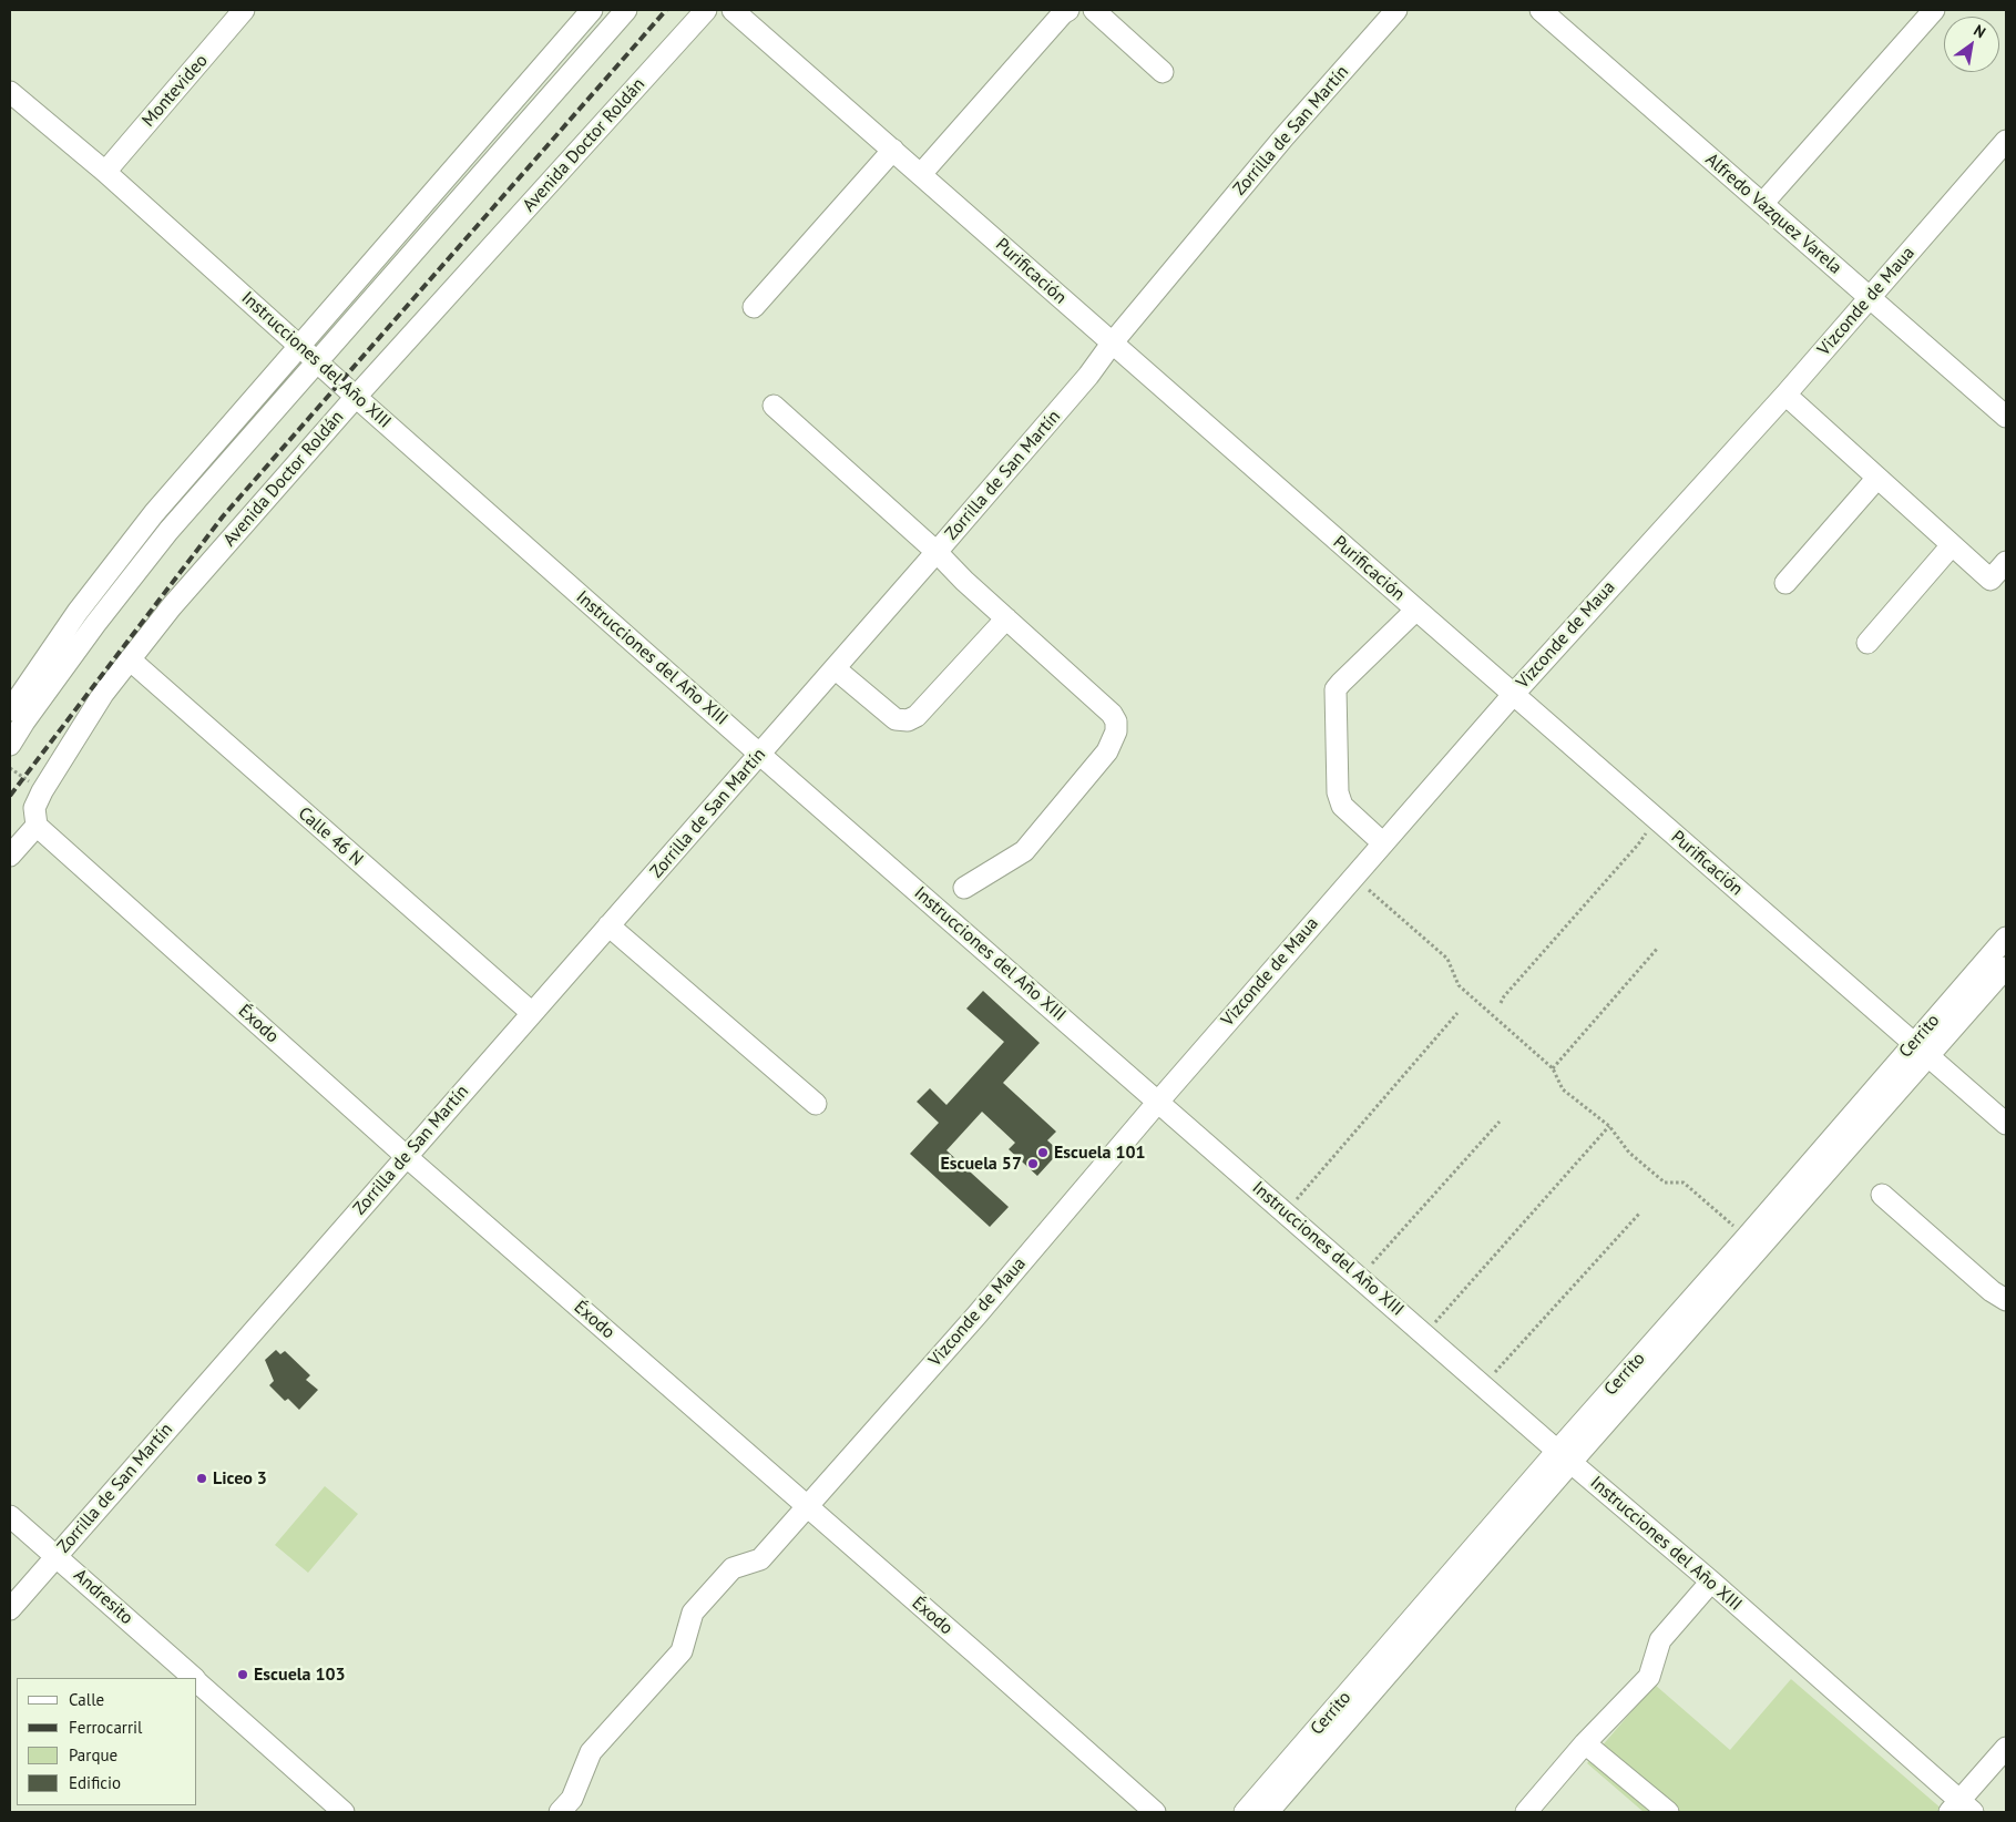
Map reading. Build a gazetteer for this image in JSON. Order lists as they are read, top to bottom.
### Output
{
  "streets": {
    "street": [
      "Montevideo",
      "Zorrilla de San Martín",
      "Avenida Doctor Roldán",
      "Alfredo Vazquez Varela",
      "Purificación",
      "Vizconde de Maua",
      "Instrucciones del Año XIII",
      "Calle 46 N",
      "Éxodo",
      "Cerrito",
      "Andresito"
    ]
  },
  "crossings": [
    ["Montevideo", "Instrucciones del Año XIII"],
    ["Zorrilla de San Martín", "Purificación"],
    ["Zorrilla de San Martín", "Instrucciones del Año XIII"],
    ["Zorrilla de San Martín", "Calle 46 N"],
    ["Zorrilla de San Martín", "Éxodo"],
    ["Zorrilla de San Martín", "Andresito"],
    ["Avenida Doctor Roldán", "Instrucciones del Año XIII"],
    ["Avenida Doctor Roldán", "Calle 46 N"],
    ["Avenida Doctor Roldán", "Éxodo"],
    ["Alfredo Vazquez Varela", "Vizconde de Maua"],
    ["Purificación", "Vizconde de Maua"],
    ["Purificación", "Cerrito"],
    ["Vizconde de Maua", "Instrucciones del Año XIII"],
    ["Vizconde de Maua", "Éxodo"],
    ["Instrucciones del Año XIII", "Cerrito"]
  ],
  "places": [
    "Escuela 101",
    "Escuela 57",
    "Liceo 3",
    "Escuela 103"
  ],
  "legend": [
    "Calle",
    "Ferrocarril",
    "Parque",
    "Edificio"
  ],
  "north": "top right"
}
